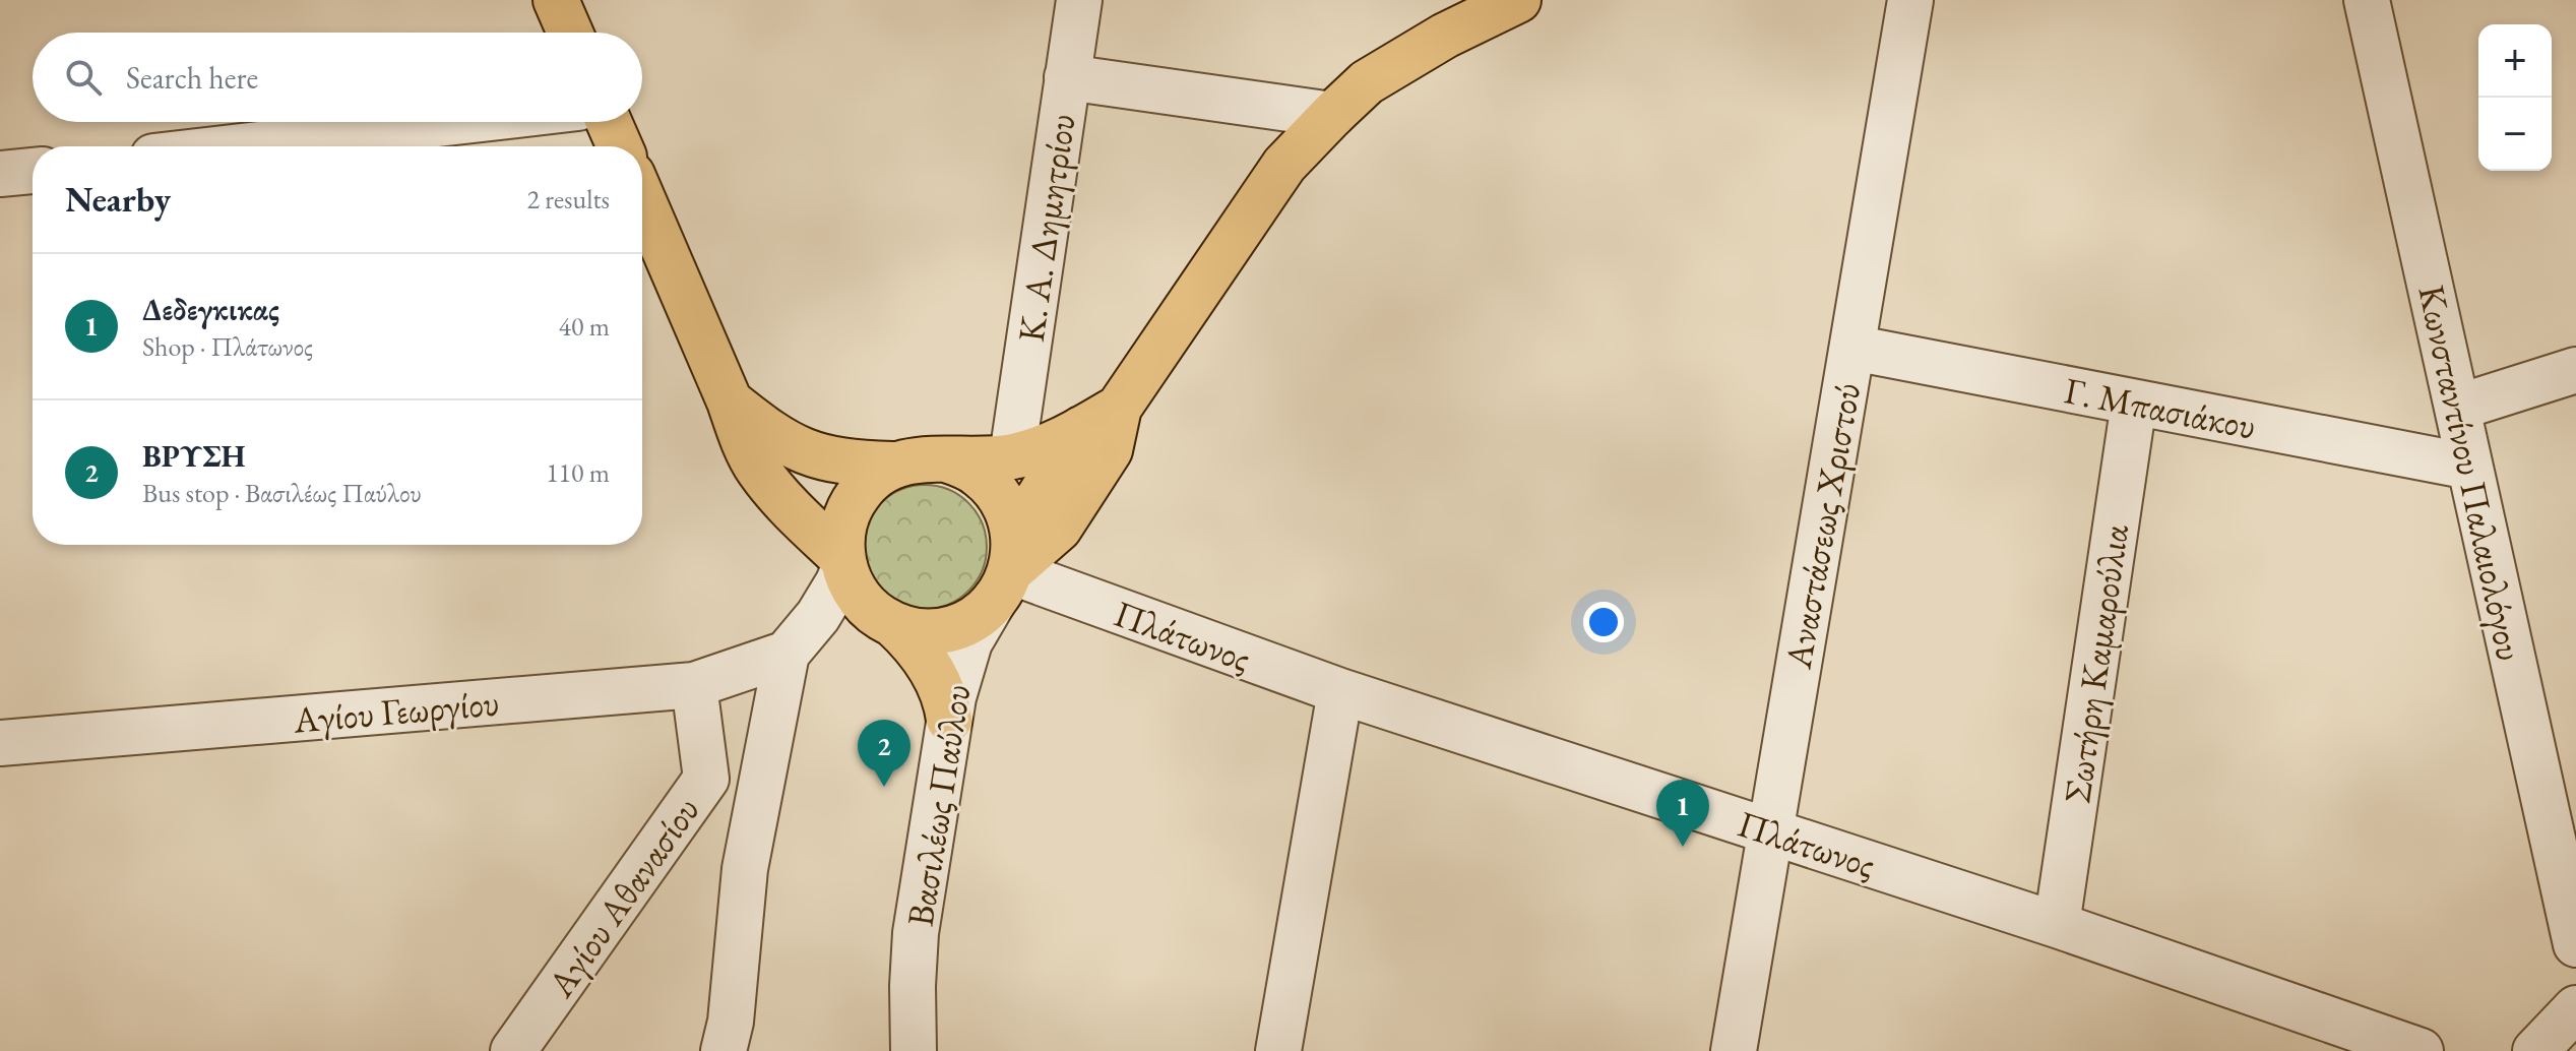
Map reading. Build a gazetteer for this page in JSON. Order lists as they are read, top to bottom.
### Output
{
  "streets": {
    "main road": ["Βασιλέως Παύλου"],
    "street": [
      "Κ. Α. Δημητρίου",
      "Γ. Μπασιάκου",
      "Κωνσταντίνου Παλαιολόγου",
      "Αναστάσεως Χριστού",
      "Πλάτωνος",
      "Σωτήρη Καμαρούλια",
      "Αγίου Γεωργίου",
      "Αγίου Αθανασίου"
    ]
  },
  "crossings": [
    ["Γ. Μπασιάκου", "Κωνσταντίνου Παλαιολόγου"],
    ["Γ. Μπασιάκου", "Αναστάσεως Χριστού"],
    ["Γ. Μπασιάκου", "Σωτήρη Καμαρούλια"],
    ["Αναστάσεως Χριστού", "Πλάτωνος"],
    ["Πλάτωνος", "Σωτήρη Καμαρούλια"],
    ["Πλάτωνος", "Βασιλέως Παύλου"],
    ["Αγίου Γεωργίου", "Αγίου Αθανασίου"]
  ],
  "page": {
    "map_buttons": ["+", "−"],
    "search": "Search here",
    "heading": ["Nearby", "2 results"],
    "list": [
      {
        "mark": "1",
        "name": "Δεδεγκικας",
        "note": "Shop · Πλάτωνος",
        "value": "40 m"
      },
      {
        "mark": "2",
        "name": "ΒΡΥΣΗ",
        "note": "Bus stop · Βασιλέως Παύλου",
        "value": "110 m"
      }
    ],
    "pins": ["2", "1"]
  }
}
